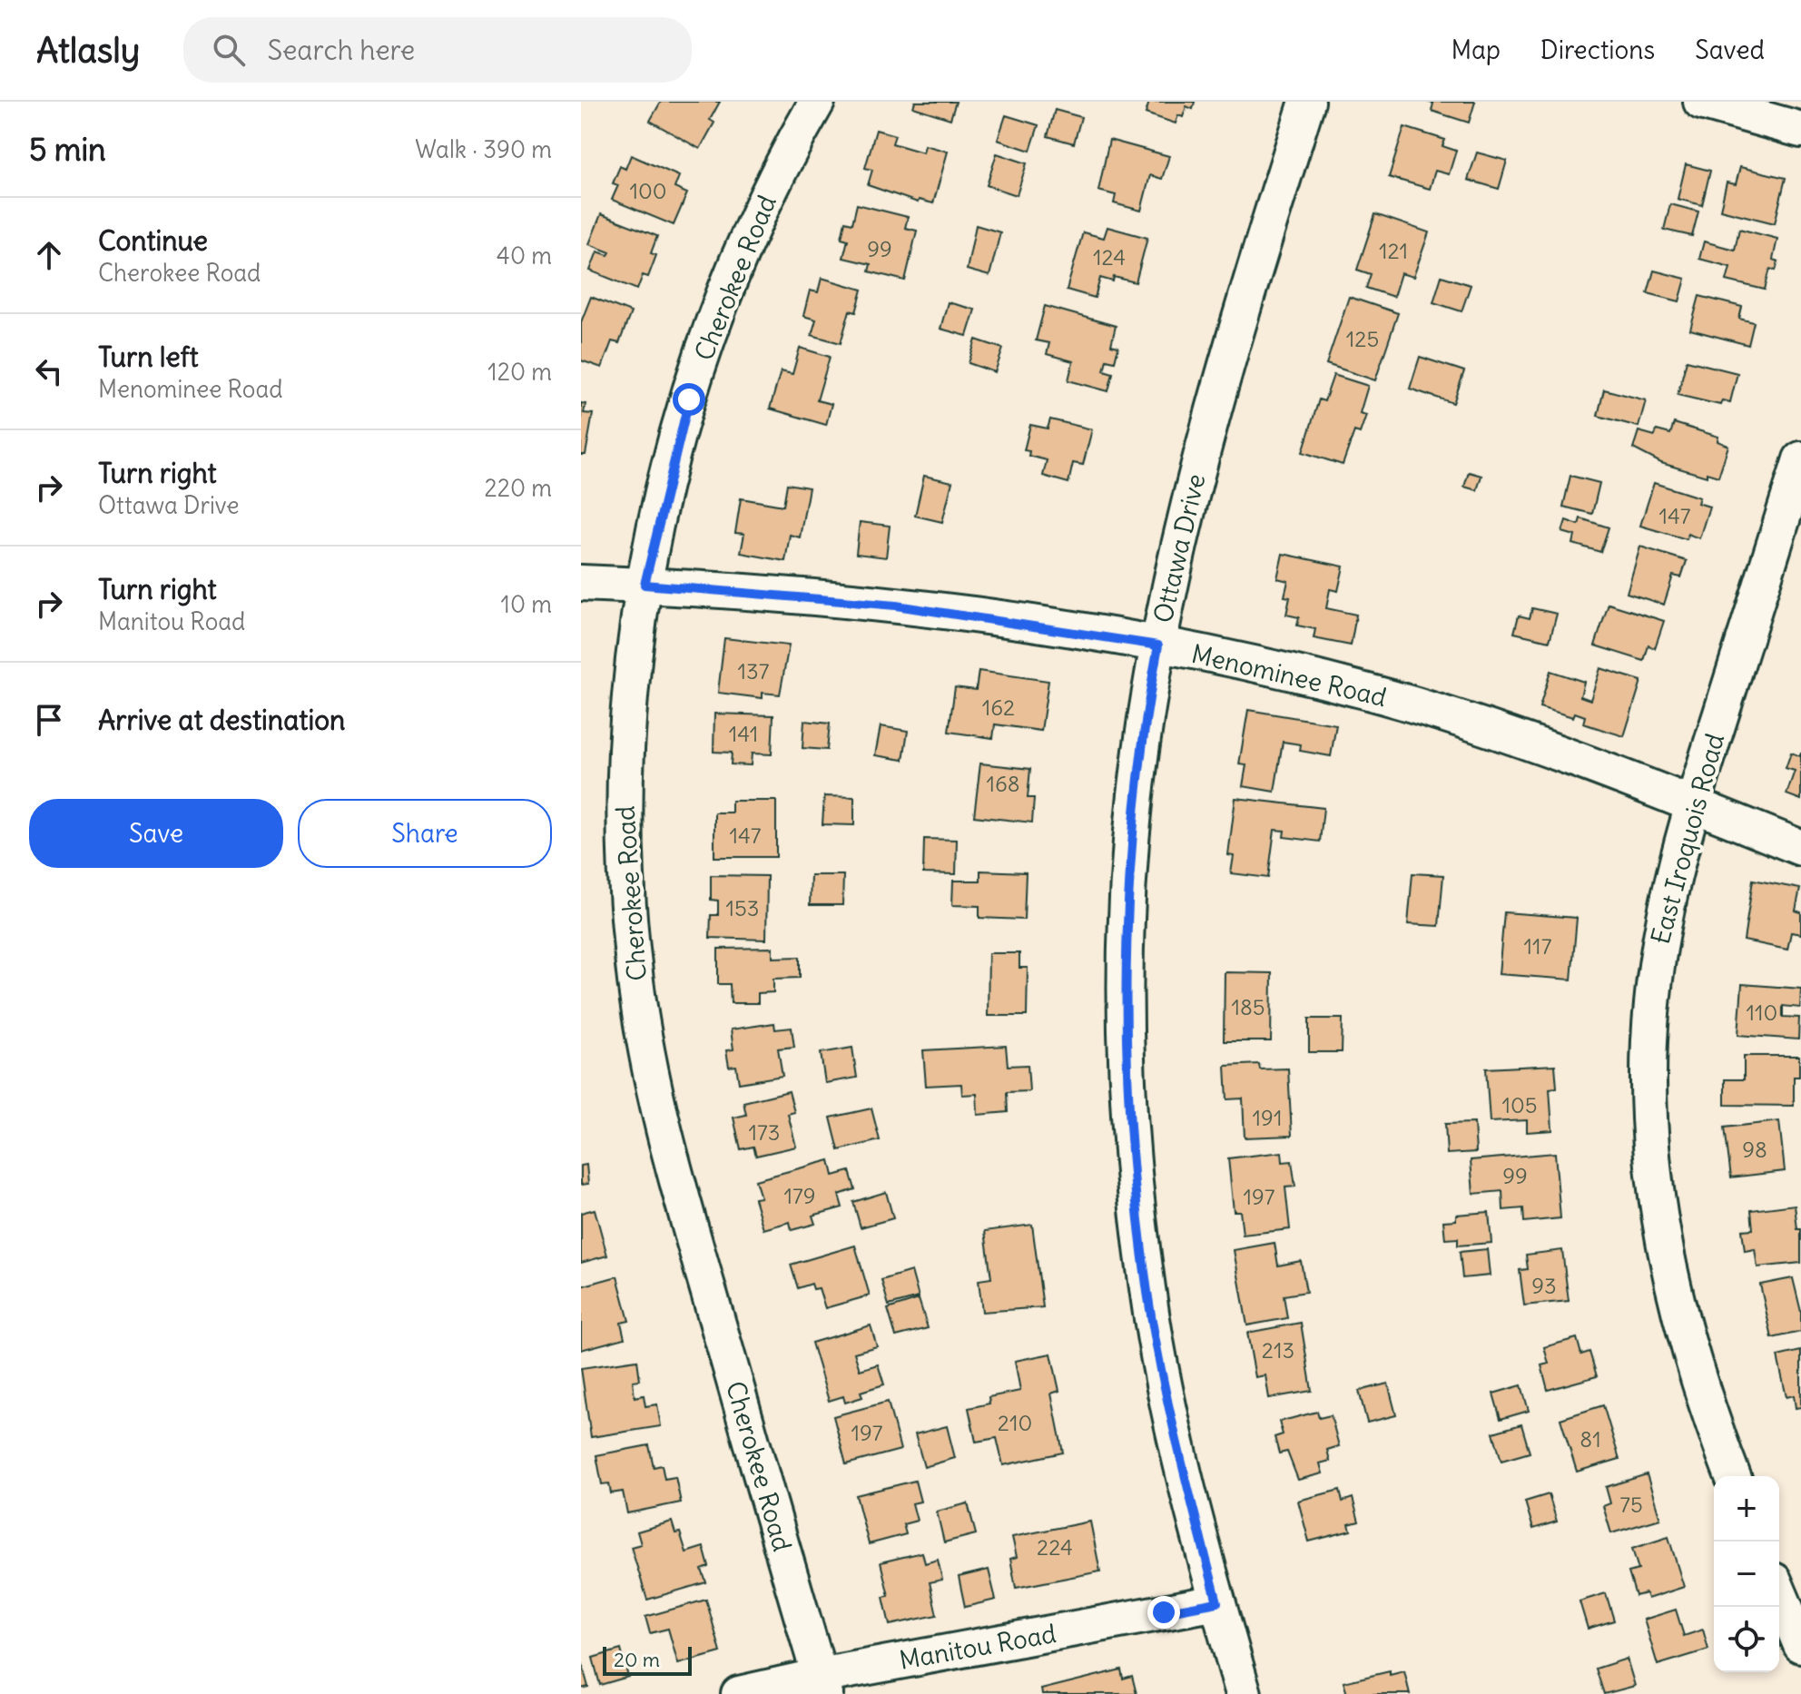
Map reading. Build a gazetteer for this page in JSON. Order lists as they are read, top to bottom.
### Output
{
  "streets": {
    "street": [
      "Cherokee Road",
      "Ottawa Drive",
      "Menominee Road",
      "East Iroquois Road",
      "Manitou Road"
    ]
  },
  "crossings": [
    ["Cherokee Road", "Menominee Road"],
    ["Cherokee Road", "Manitou Road"],
    ["Ottawa Drive", "Menominee Road"],
    ["Ottawa Drive", "Manitou Road"],
    ["Menominee Road", "East Iroquois Road"]
  ],
  "house_numbers": [
    "100",
    "99",
    "121",
    "124",
    "125",
    "147",
    "137",
    "162",
    "141",
    "168",
    "147",
    "153",
    "117",
    "185",
    "110",
    "105",
    "191",
    "173",
    "98",
    "99",
    "179",
    "197",
    "93",
    "213",
    "210",
    "197",
    "81",
    "75",
    "224"
  ],
  "scale_bar": "20 m",
  "page": {
    "header": "Atlasly",
    "search": "Search here",
    "nav": ["Map", "Directions", "Saved"],
    "heading": ["5 min", "Walk · 390 m"],
    "list": [
      ["Continue", "Cherokee Road", "40 m"],
      ["Turn left", "Menominee Road", "120 m"],
      ["Turn right", "Ottawa Drive", "220 m"],
      ["Turn right", "Manitou Road", "10 m"],
      "Arrive at destination"
    ],
    "buttons": ["Save", "Share"],
    "map_buttons": ["+", "−"],
    "scale": "20 m"
  }
}
